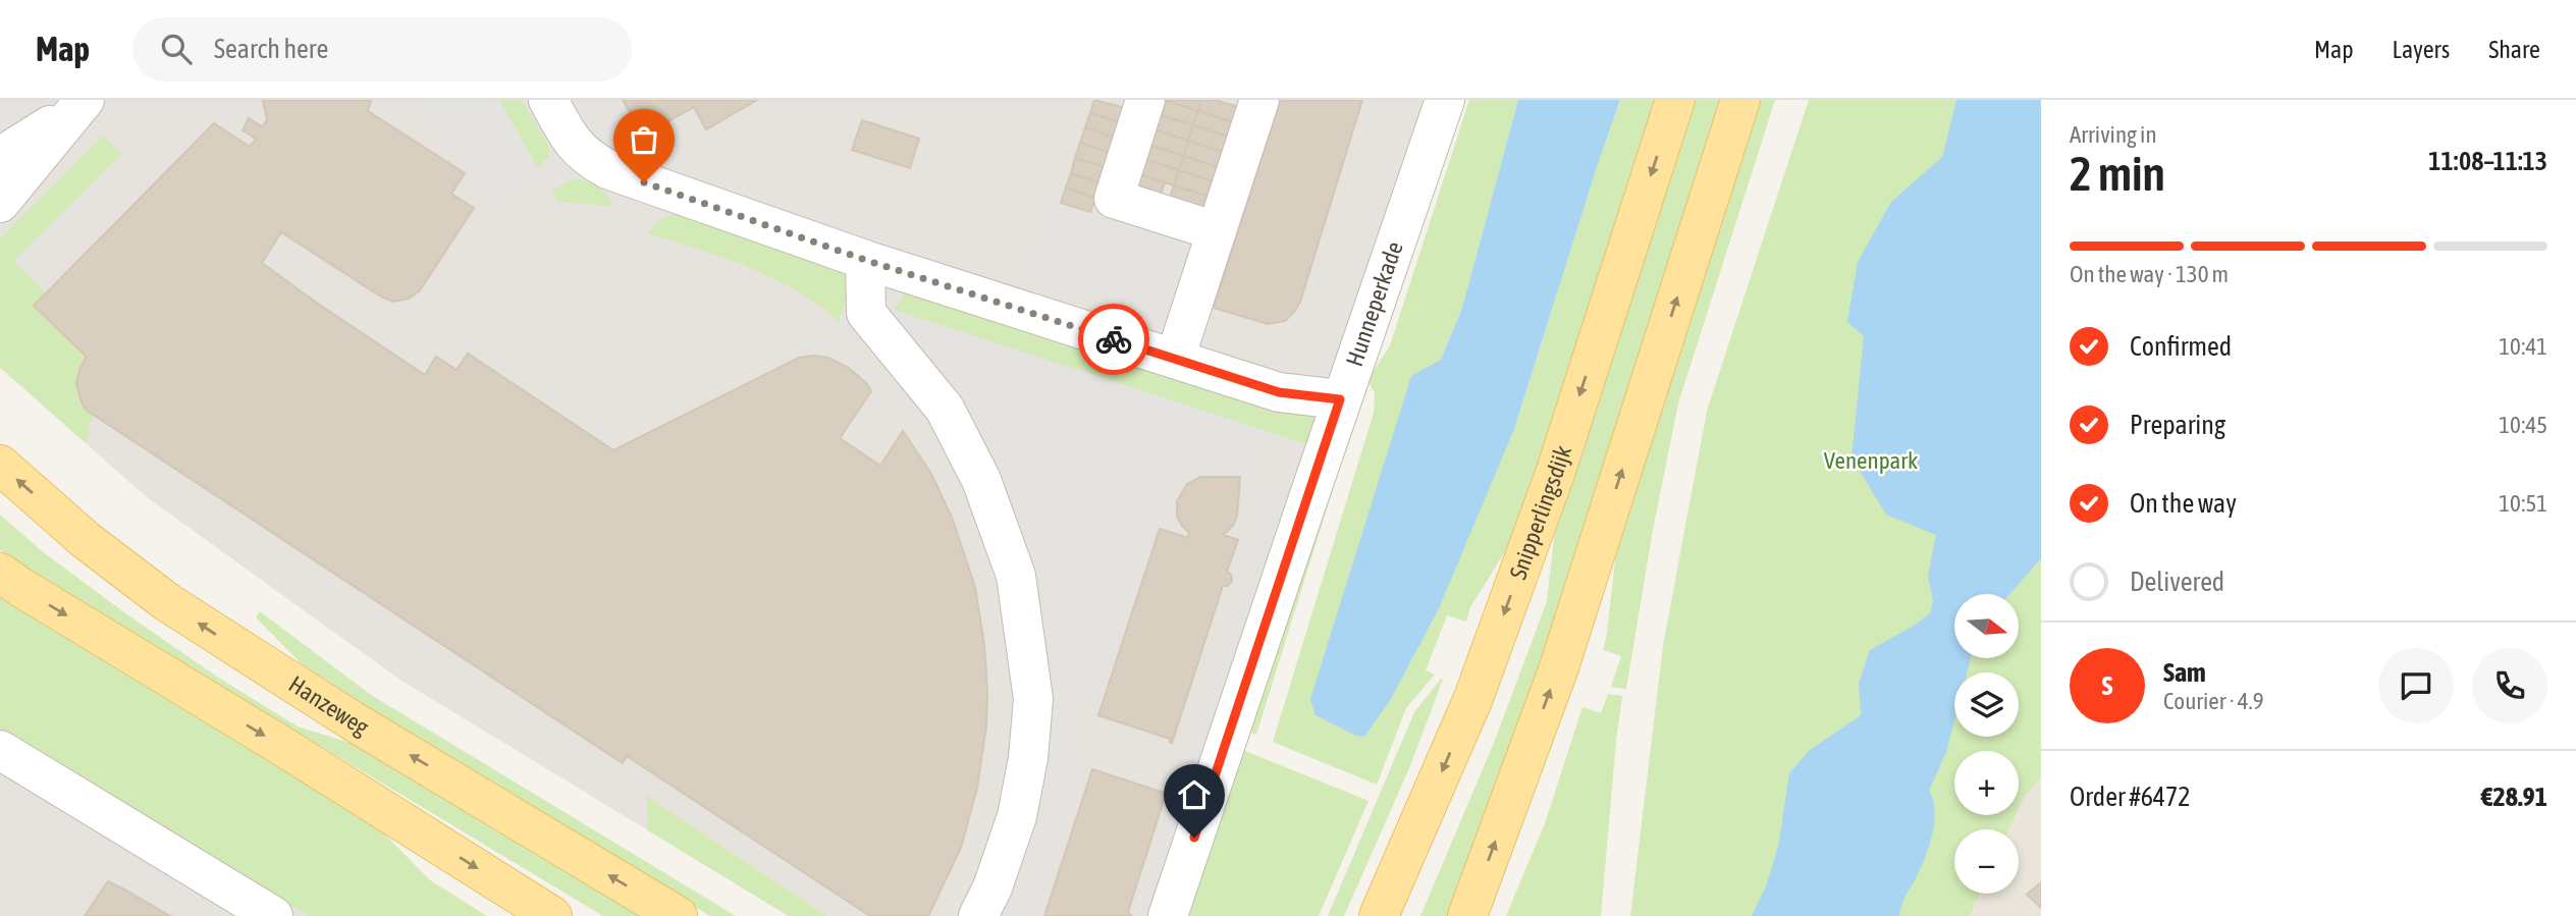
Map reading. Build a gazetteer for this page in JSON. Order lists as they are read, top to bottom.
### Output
{
  "streets": {
    "main road": ["Snipperlingsdijk", "Hanzeweg"],
    "street": ["Hunneperkade"]
  },
  "parks": ["Venenpark"],
  "north": "right",
  "page": {
    "header": "Map",
    "search": "Search here",
    "nav": ["Map", "Layers", "Share"],
    "heading": ["2 min", "Arriving in", "11:08–11:13"],
    "panel": [
      "Sam",
      "Courier · 4.9",
      "Order #6472",
      "€28.91"
    ],
    "bar": "On the way · 130 m",
    "list": [
      ["Confirmed", "10:41"],
      ["Preparing", "10:45"],
      ["On the way", "10:51"],
      "Delivered"
    ],
    "map_buttons": ["+", "−"],
    "round": "S"
  }
}
